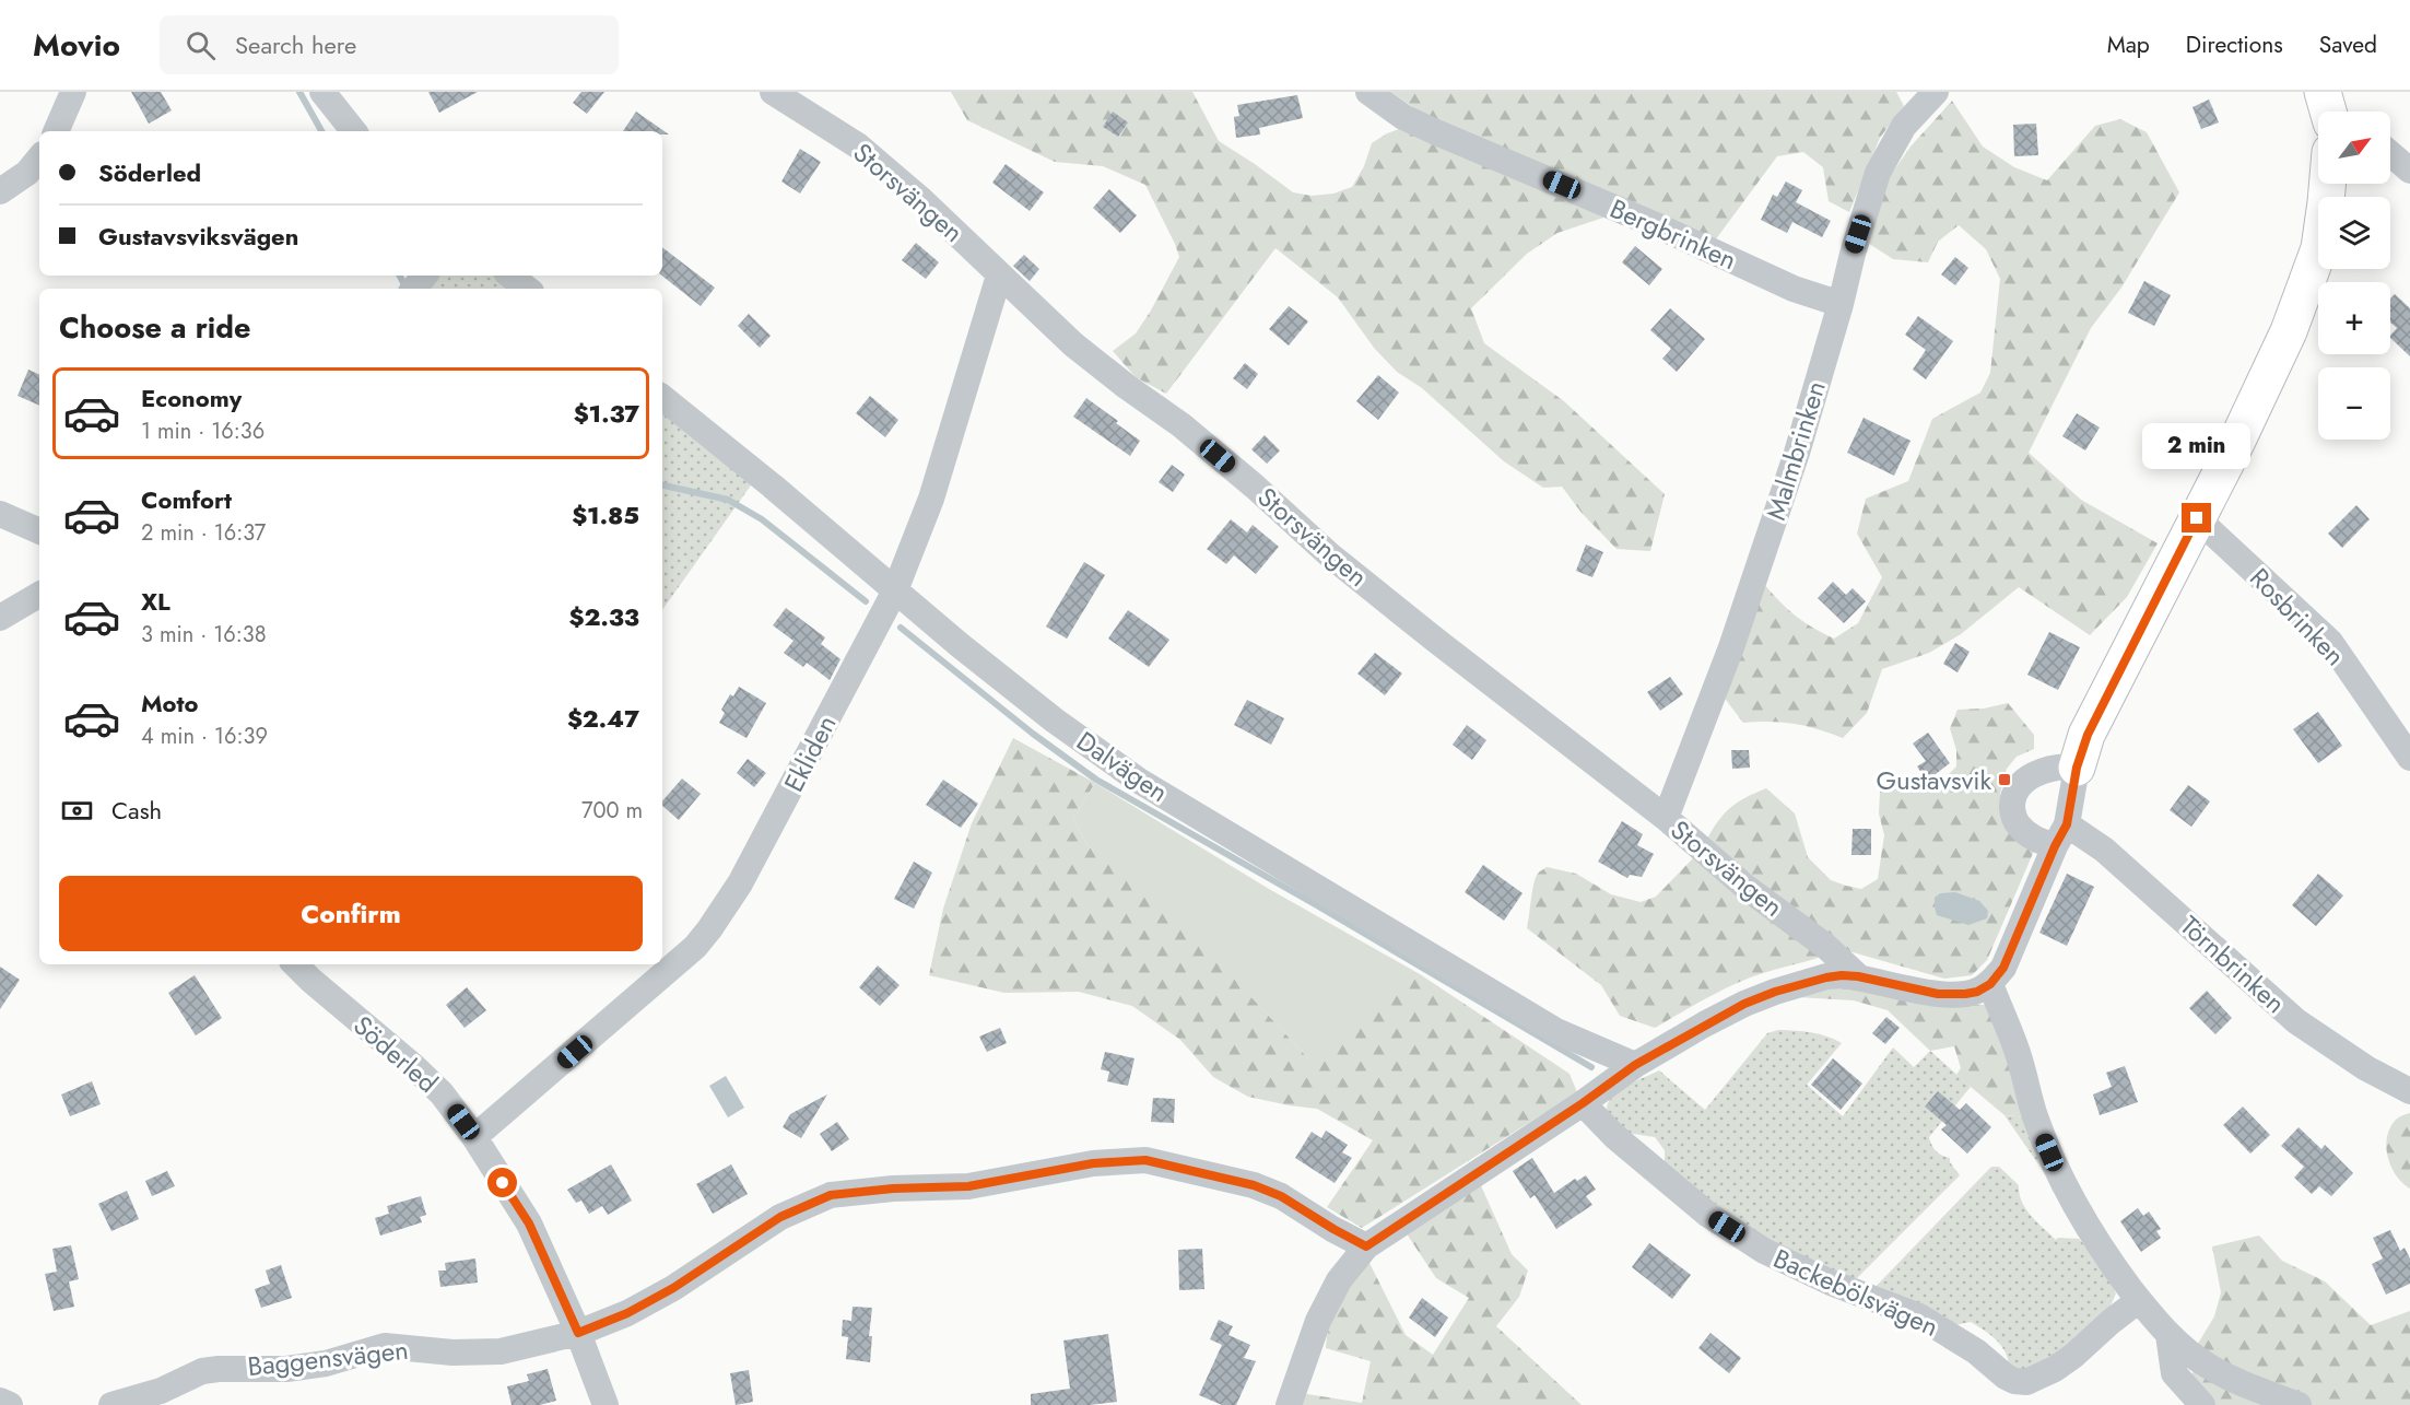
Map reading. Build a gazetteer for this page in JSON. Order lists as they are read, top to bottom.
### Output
{
  "streets": {
    "street": [
      "Storsvängen",
      "Bergbrinken",
      "Malmbrinken",
      "Rosbrinken",
      "Ekliden",
      "Dalvägen",
      "Törnbrinken",
      "Söderled",
      "Backebölsvägen",
      "Baggensvägen"
    ]
  },
  "crossings": [
    ["Storsvängen", "Malmbrinken"],
    ["Storsvängen", "Ekliden"],
    ["Bergbrinken", "Malmbrinken"],
    ["Ekliden", "Dalvägen"],
    ["Ekliden", "Söderled"],
    ["Söderled", "Baggensvägen"]
  ],
  "places": {
    "transit": ["Gustavsvik"]
  },
  "north": "top right",
  "page": {
    "header": "Movio",
    "search": "Search here",
    "nav": ["Map", "Directions", "Saved"],
    "map_buttons": ["+", "−"],
    "banner": ["Söderled", "Gustavsviksvägen"],
    "heading": "Choose a ride",
    "list": [
      {
        "name": "Economy",
        "note": "1 min · 16:36",
        "value": "$1.37"
      },
      {
        "name": "Comfort",
        "note": "2 min · 16:37",
        "value": "$1.85"
      },
      {
        "name": "XL",
        "note": "3 min · 16:38",
        "value": "$2.33"
      },
      {
        "name": "Moto",
        "note": "4 min · 16:39",
        "value": "$2.47"
      }
    ],
    "bubble": "2 min",
    "pay": ["Cash", "700 m"],
    "buttons": "Confirm"
  }
}
